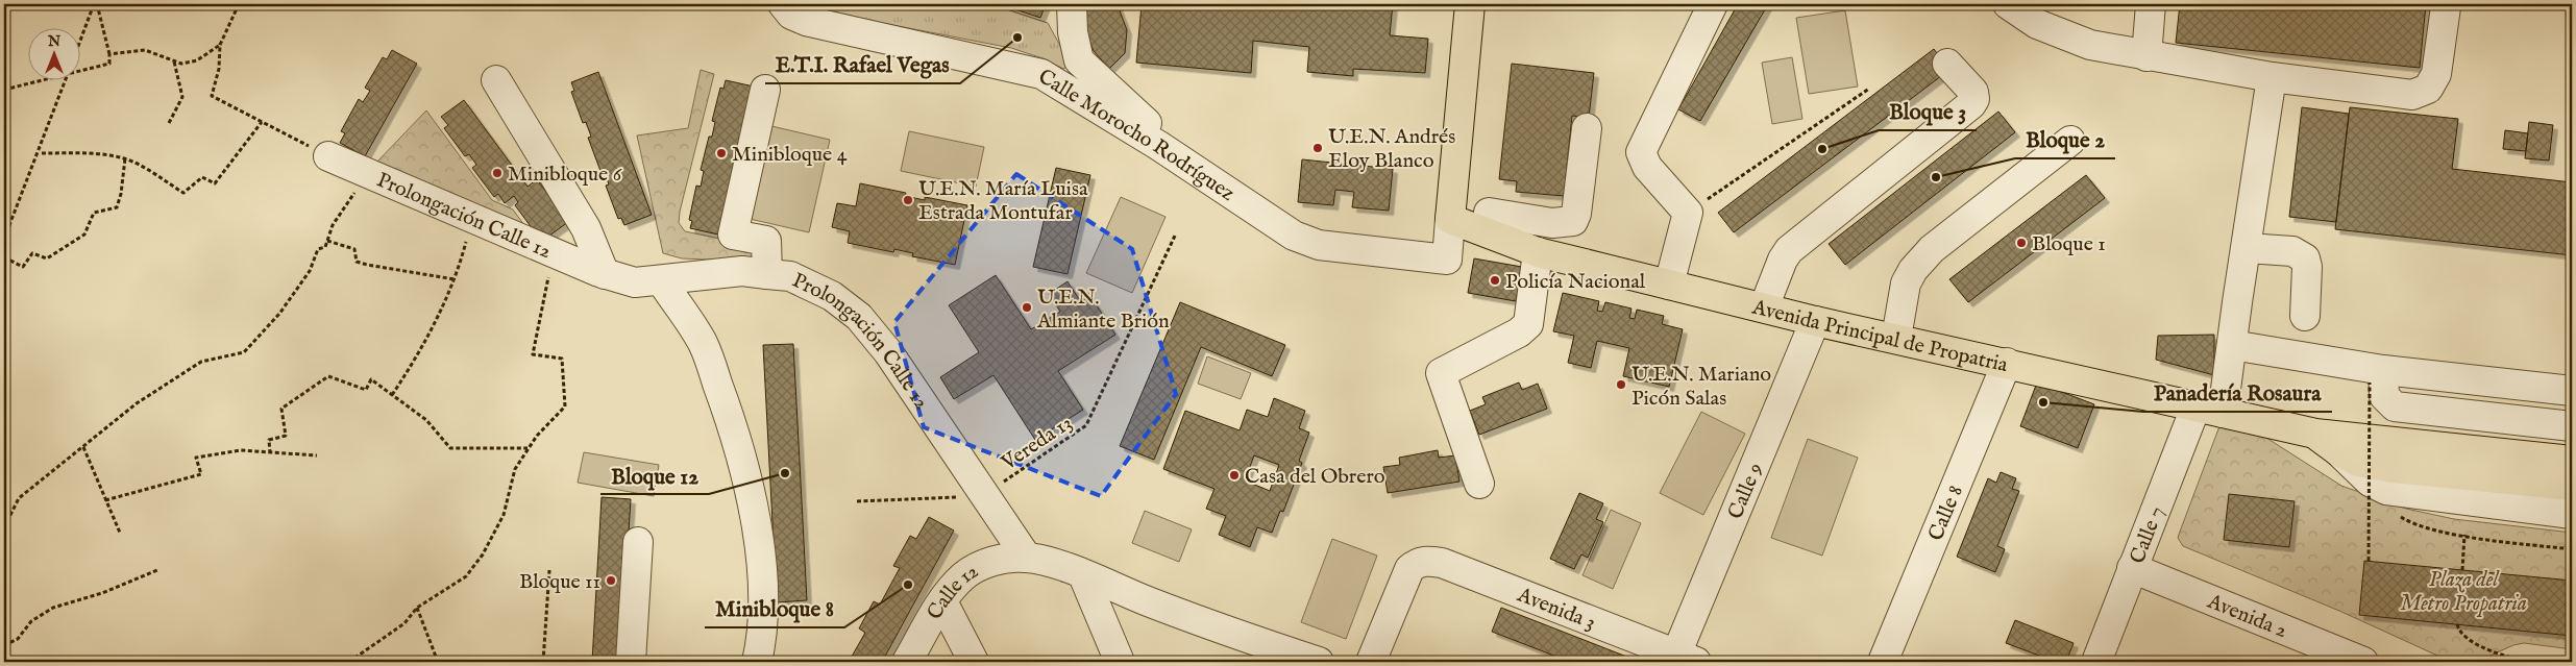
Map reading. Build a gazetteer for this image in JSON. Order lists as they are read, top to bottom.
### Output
{
  "streets": {
    "main road": ["Avenida Principal de Propatria"],
    "street": [
      "Calle Morocho Rodríguez",
      "Prolongación Calle 12",
      "Calle 9",
      "Calle 8",
      "Calle 7",
      "Calle 12",
      "Avenida 3",
      "Avenida 2"
    ],
    "path": ["Vereda 13"]
  },
  "crossings": [
    ["Calle Morocho Rodríguez", "Avenida Principal de Propatria"],
    ["Prolongación Calle 12", "Vereda 13"],
    ["Prolongación Calle 12", "Calle 12"],
    ["Avenida Principal de Propatria", "Calle 9"],
    ["Avenida Principal de Propatria", "Calle 8"],
    ["Avenida Principal de Propatria", "Calle 7"],
    ["Calle 9", "Avenida 3"],
    ["Calle 7", "Avenida 2"]
  ],
  "parks": ["Plaza del Metro Propatria"],
  "places": [
    "E.T.I. Rafael Vegas",
    "U.E.N. Andrés Eloy Blanco",
    "Bloque 3",
    "Minibloque 4",
    "Minibloque 6",
    "Bloque 2",
    "U.E.N. María Luisa Estrada Montufar",
    "Bloque 1",
    "Policía Nacional",
    "U.E.N. Almiante Brión",
    "U.E.N. Mariano Picón Salas",
    "Panadería Rosaura",
    "Bloque 12",
    "Casa del Obrero",
    "Bloque 11",
    "Minibloque 8"
  ],
  "north": "top"
}
